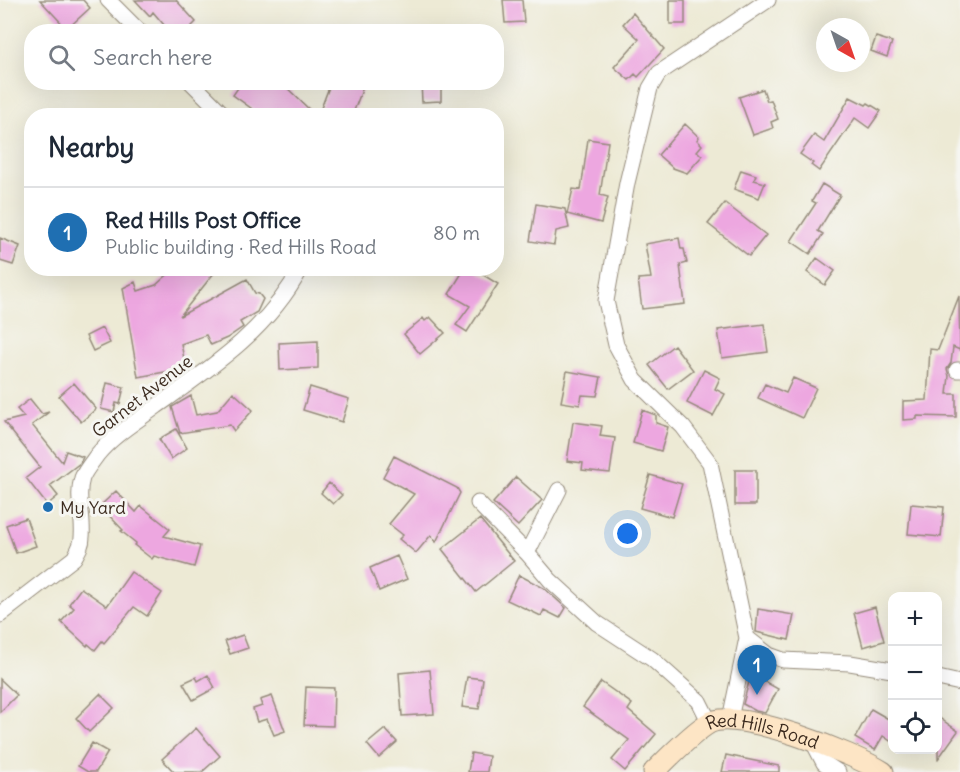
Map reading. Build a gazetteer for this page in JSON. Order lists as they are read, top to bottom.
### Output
{
  "streets": {
    "main road": ["Red Hills Road"],
    "street": ["Garnet Avenue"]
  },
  "places": ["My Yard"],
  "north": "bottom right",
  "page": {
    "search": "Search here",
    "heading": "Nearby",
    "list": [
      {
        "mark": "1",
        "name": "Red Hills Post Office",
        "note": "Public building · Red Hills Road",
        "value": "80 m"
      }
    ],
    "map_buttons": ["+", "−"],
    "pins": "1"
  }
}
